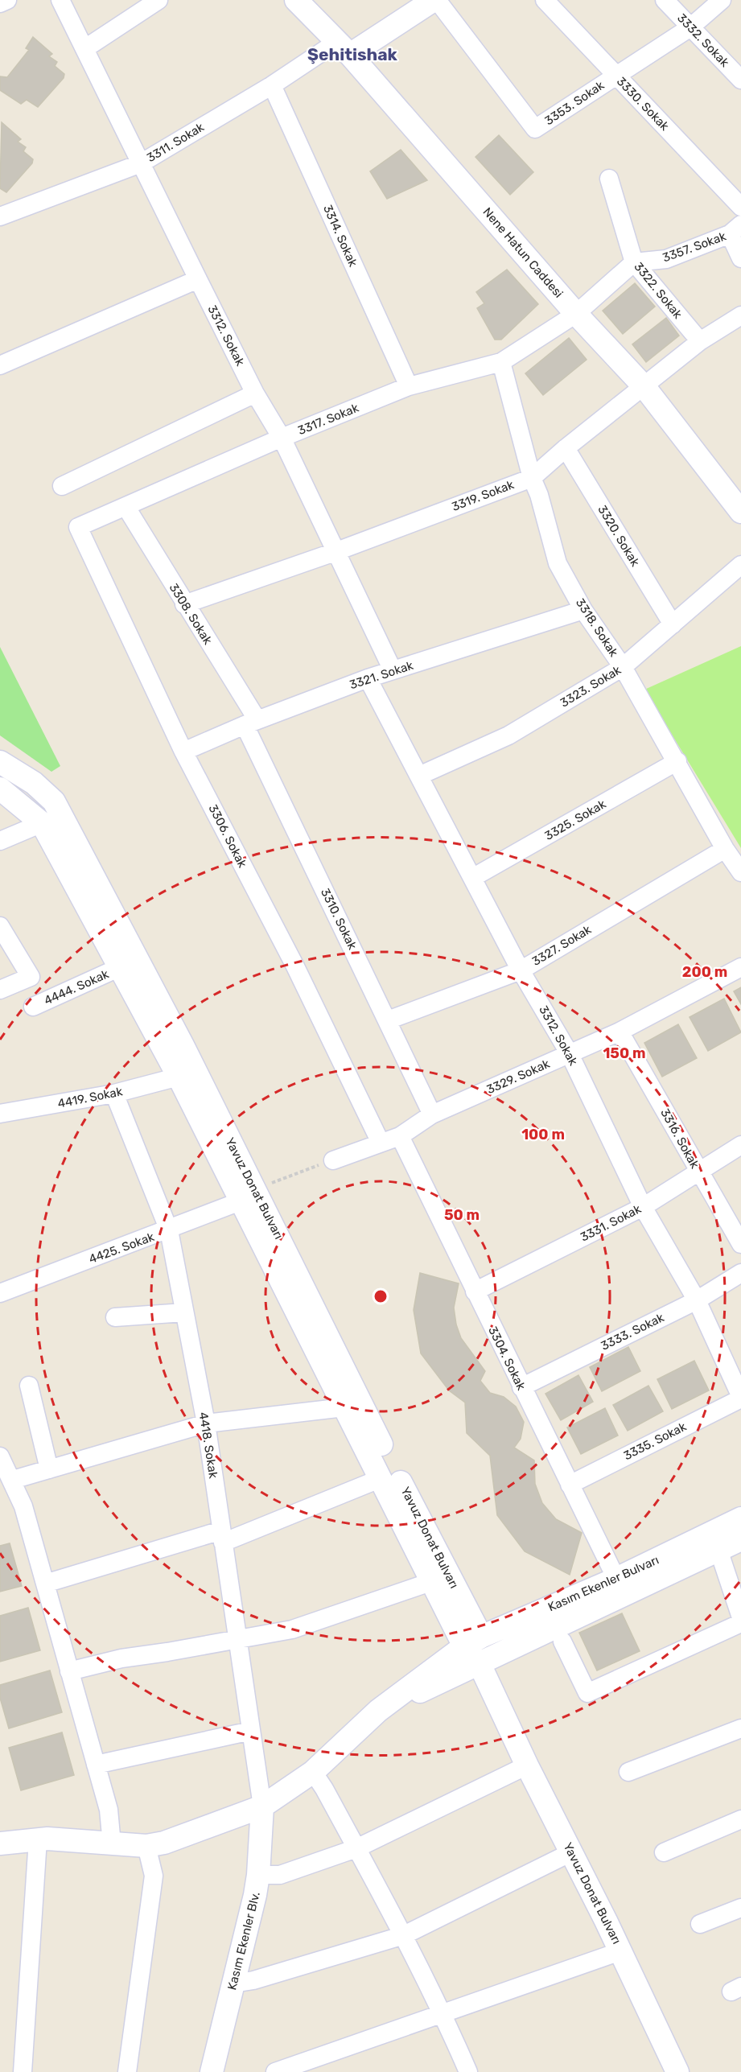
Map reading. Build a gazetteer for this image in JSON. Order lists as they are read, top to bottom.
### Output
{
  "streets": {
    "street": [
      "3332. Sokak",
      "3353. Sokak",
      "3330. Sokak",
      "3311. Sokak",
      "3314. Sokak",
      "3357. Sokak",
      "Nene Hatun Caddesi",
      "3322. Sokak",
      "3312. Sokak",
      "3317. Sokak",
      "3319. Sokak",
      "3320. Sokak",
      "3308. Sokak",
      "3318. Sokak",
      "3321. Sokak",
      "3323. Sokak",
      "3325. Sokak",
      "3306. Sokak",
      "3310. Sokak",
      "3327. Sokak",
      "4444. Sokak",
      "3329. Sokak",
      "4419. Sokak",
      "3316. Sokak",
      "Yavuz Donat Bulvarı",
      "3331. Sokak",
      "4425. Sokak",
      "3333. Sokak",
      "3304. Sokak",
      "3335. Sokak",
      "4418. Sokak",
      "Kasım Ekenler Bulvarı",
      "Kasım Ekenler Blv."
    ]
  },
  "crossings": [
    ["3332. Sokak", "3353. Sokak"],
    ["3353. Sokak", "3330. Sokak"],
    ["3311. Sokak", "3314. Sokak"],
    ["3311. Sokak", "Nene Hatun Caddesi"],
    ["3311. Sokak", "3312. Sokak"],
    ["3314. Sokak", "3317. Sokak"],
    ["3357. Sokak", "3322. Sokak"],
    ["Nene Hatun Caddesi", "3317. Sokak"],
    ["Nene Hatun Caddesi", "3319. Sokak"],
    ["3322. Sokak", "3319. Sokak"],
    ["3312. Sokak", "3317. Sokak"],
    ["3312. Sokak", "3319. Sokak"],
    ["3312. Sokak", "3321. Sokak"],
    ["3312. Sokak", "3323. Sokak"],
    ["3312. Sokak", "3325. Sokak"],
    ["3312. Sokak", "3327. Sokak"],
    ["3312. Sokak", "3329. Sokak"],
    ["3312. Sokak", "3331. Sokak"],
    ["3312. Sokak", "3333. Sokak"],
    ["3312. Sokak", "3335. Sokak"],
    ["3317. Sokak", "3308. Sokak"],
    ["3317. Sokak", "3318. Sokak"],
    ["3317. Sokak", "3306. Sokak"],
    ["3319. Sokak", "3320. Sokak"],
    ["3319. Sokak", "3308. Sokak"],
    ["3319. Sokak", "3318. Sokak"],
    ["3320. Sokak", "3323. Sokak"],
    ["3308. Sokak", "3321. Sokak"],
    ["3308. Sokak", "3310. Sokak"],
    ["3318. Sokak", "3321. Sokak"],
    ["3318. Sokak", "3323. Sokak"],
    ["3318. Sokak", "3325. Sokak"],
    ["3318. Sokak", "3327. Sokak"],
    ["3321. Sokak", "3306. Sokak"],
    ["3321. Sokak", "3310. Sokak"],
    ["3306. Sokak", "3329. Sokak"],
    ["3310. Sokak", "3327. Sokak"],
    ["3310. Sokak", "3329. Sokak"],
    ["4444. Sokak", "Yavuz Donat Bulvarı"],
    ["3329. Sokak", "3316. Sokak"],
    ["3329. Sokak", "3304. Sokak"],
    ["4419. Sokak", "Yavuz Donat Bulvarı"],
    ["4419. Sokak", "4418. Sokak"],
    ["3316. Sokak", "3331. Sokak"],
    ["Yavuz Donat Bulvarı", "4425. Sokak"],
    ["Yavuz Donat Bulvarı", "Kasım Ekenler Bulvarı"],
    ["3331. Sokak", "3304. Sokak"],
    ["4425. Sokak", "4418. Sokak"],
    ["3333. Sokak", "3304. Sokak"],
    ["3304. Sokak", "3335. Sokak"],
    ["3304. Sokak", "Kasım Ekenler Bulvarı"],
    ["4418. Sokak", "Kasım Ekenler Blv."]
  ],
  "districts": ["Şehitishak"],
  "rings": [
    "200 m",
    "150 m",
    "100 m",
    "50 m"
  ]
}
